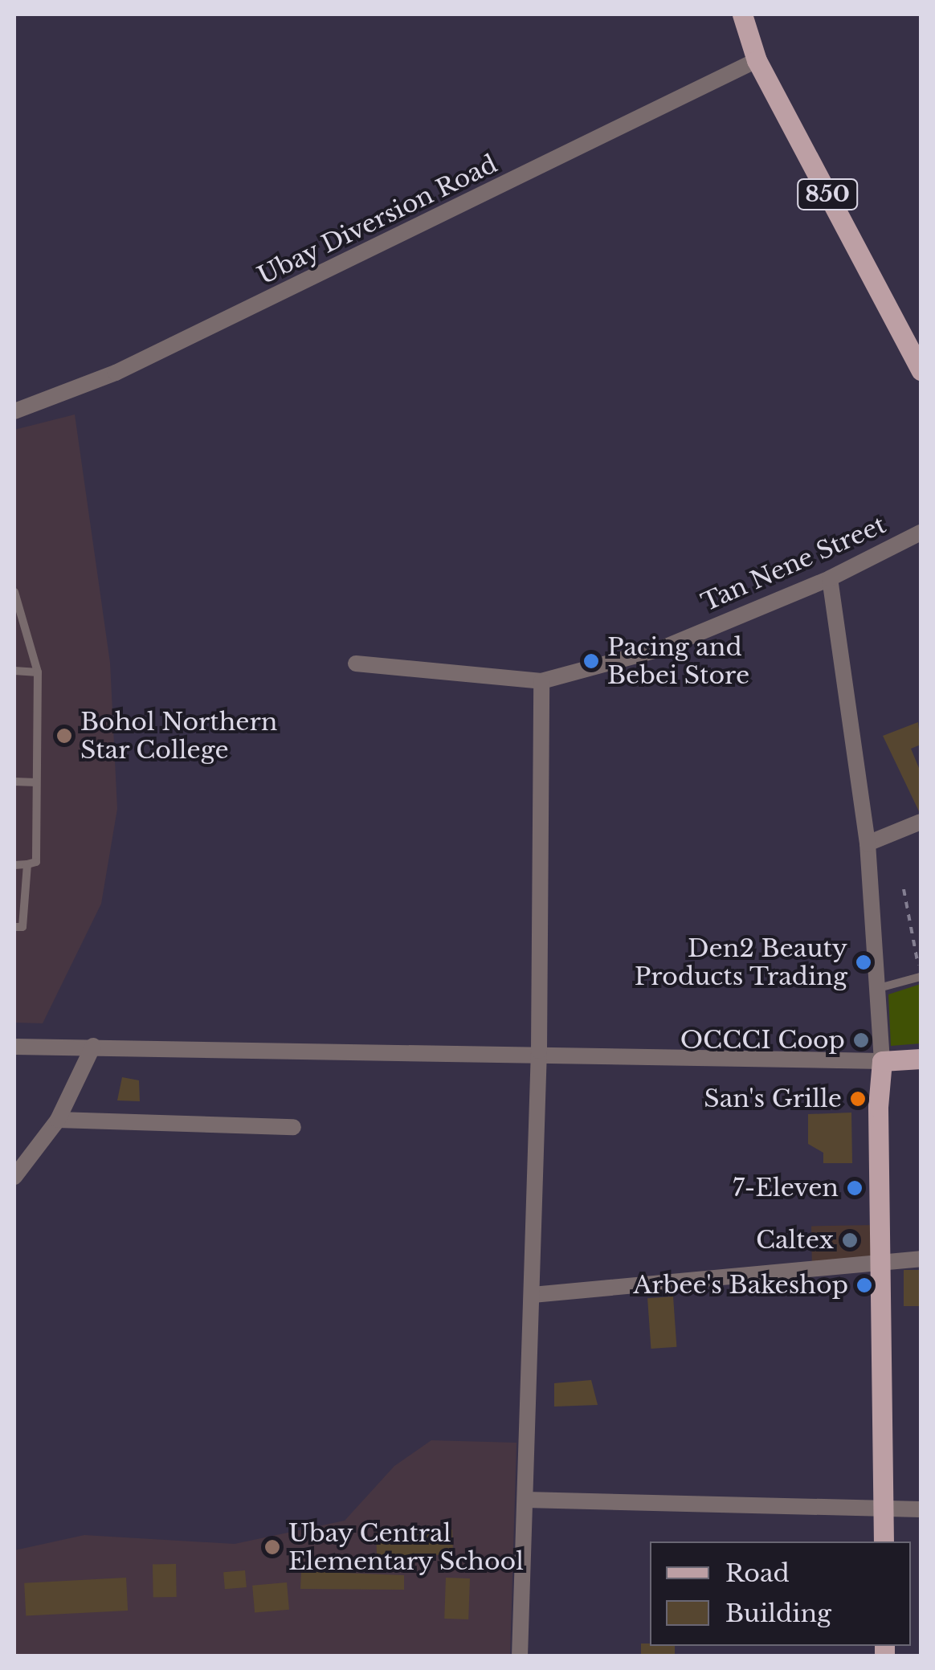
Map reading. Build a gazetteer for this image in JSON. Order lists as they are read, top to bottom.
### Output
{
  "streets": {
    "main road": ["850"],
    "street": ["Ubay Diversion Road", "Tan Nene Street"]
  },
  "crossings": [
    ["850", "Ubay Diversion Road"]
  ],
  "places": [
    "Pacing and Bebei Store",
    "Bohol Northern Star College",
    "Den2 Beauty Products Trading",
    "OCCCI Coop",
    "San's Grille",
    "7-Eleven",
    "Caltex",
    "Arbee's Bakeshop",
    "Ubay Central Elementary School"
  ],
  "legend": ["Road", "Building"]
}
